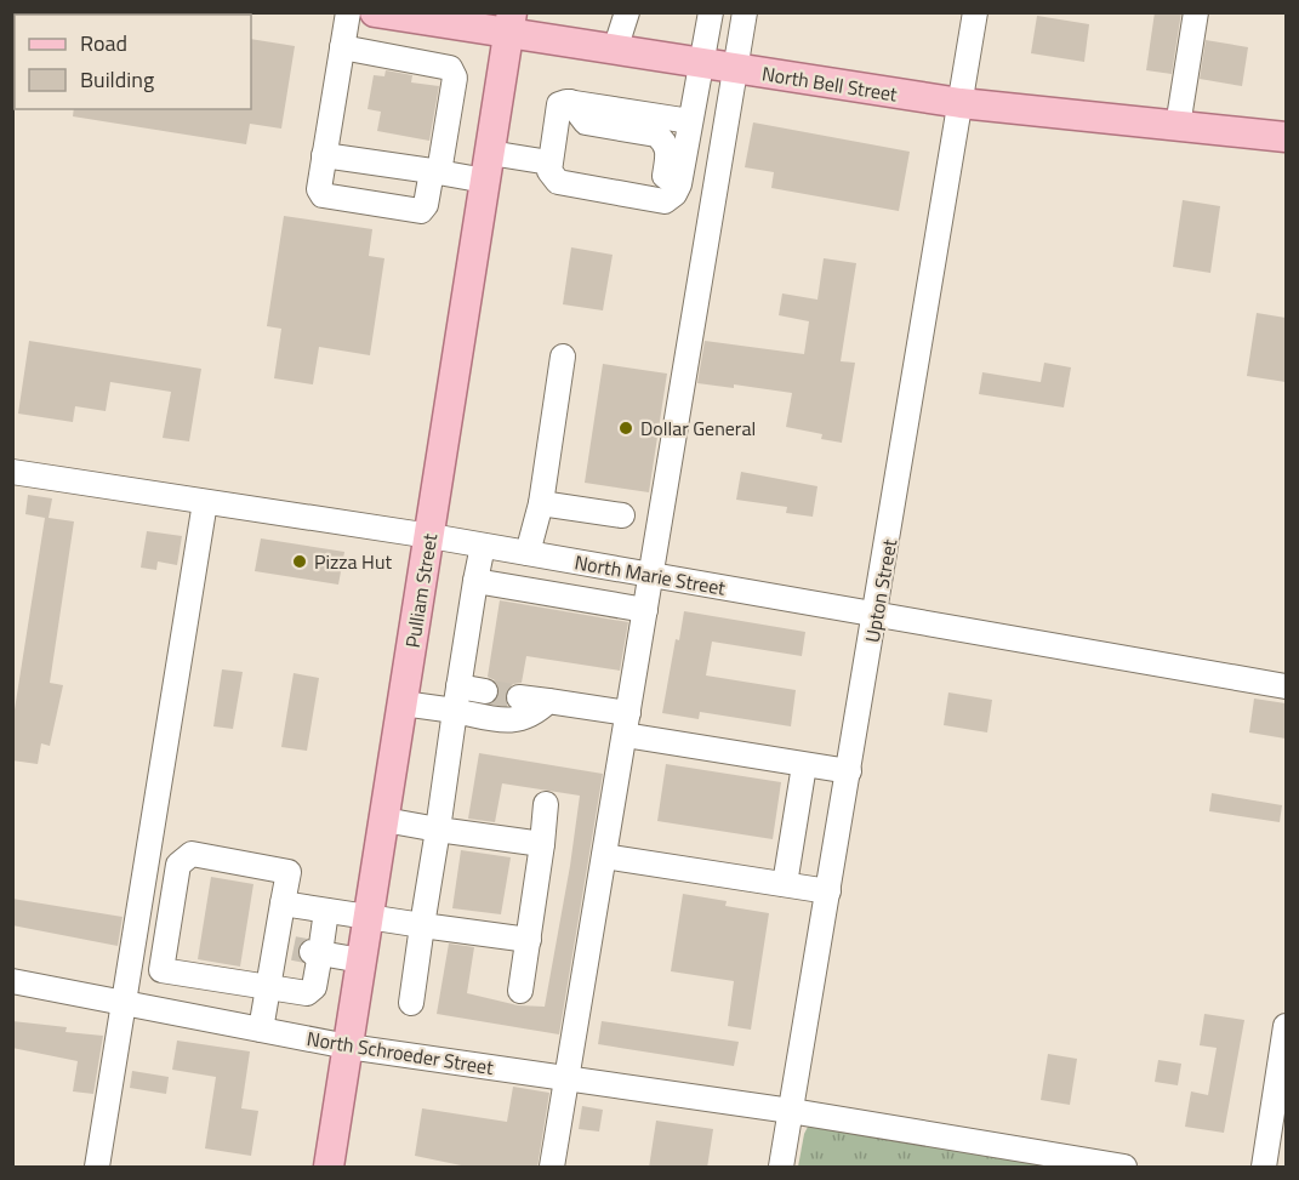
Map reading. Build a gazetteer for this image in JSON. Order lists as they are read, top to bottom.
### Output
{
  "streets": {
    "main road": ["North Bell Street", "Pulliam Street"],
    "street": ["North Marie Street", "Upton Street", "North Schroeder Street"]
  },
  "crossings": [
    ["North Bell Street", "Pulliam Street"],
    ["North Bell Street", "Upton Street"],
    ["North Marie Street", "Pulliam Street"],
    ["North Marie Street", "Upton Street"],
    ["Pulliam Street", "North Schroeder Street"],
    ["Upton Street", "North Schroeder Street"]
  ],
  "places": ["Dollar General", "Pizza Hut"],
  "legend": ["Road", "Building"]
}
